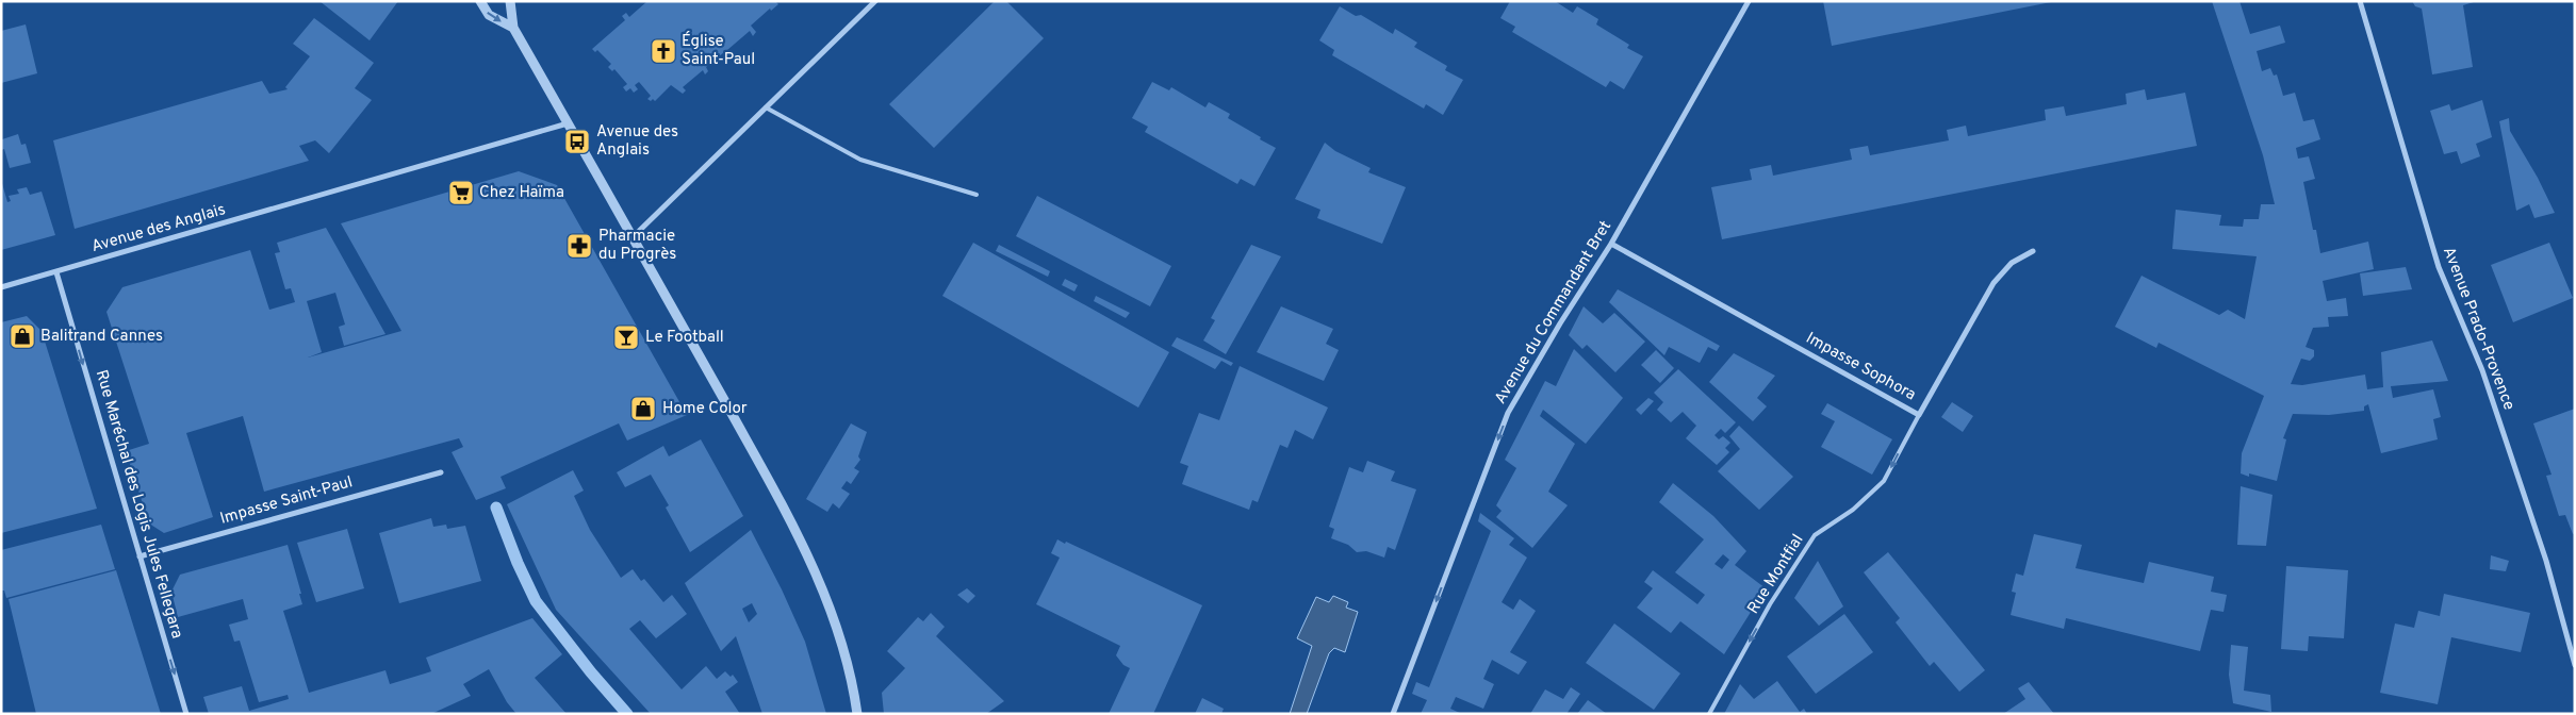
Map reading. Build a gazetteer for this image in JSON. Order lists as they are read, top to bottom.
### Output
{
  "streets": {
    "street": [
      "Avenue des Anglais",
      "Avenue du Commandant Bret",
      "Avenue Prado-Provence",
      "Impasse Sophora",
      "Impasse Saint-Paul",
      "Rue Maréchal des Logis Jules Fellegara"
    ],
    "lane": ["Rue Montfial"]
  },
  "crossings": [
    ["Avenue des Anglais", "Rue Maréchal des Logis Jules Fellegara"],
    ["Avenue du Commandant Bret", "Impasse Sophora"],
    ["Impasse Sophora", "Rue Montfial"],
    ["Impasse Saint-Paul", "Rue Maréchal des Logis Jules Fellegara"]
  ],
  "one_way": ["Avenue du Commandant Bret", "Rue Maréchal des Logis Jules Fellegara", "Rue Montfial"],
  "places": {
    "church": ["Église Saint-Paul"],
    "bus stop": ["Avenue des Anglais"],
    "supermarket": ["Chez Haïma"],
    "pharmacy": ["Pharmacie du Progrès"],
    "shop": ["Balitrand Cannes", "Home Color"],
    "bar": ["Le Football"]
  }
}
